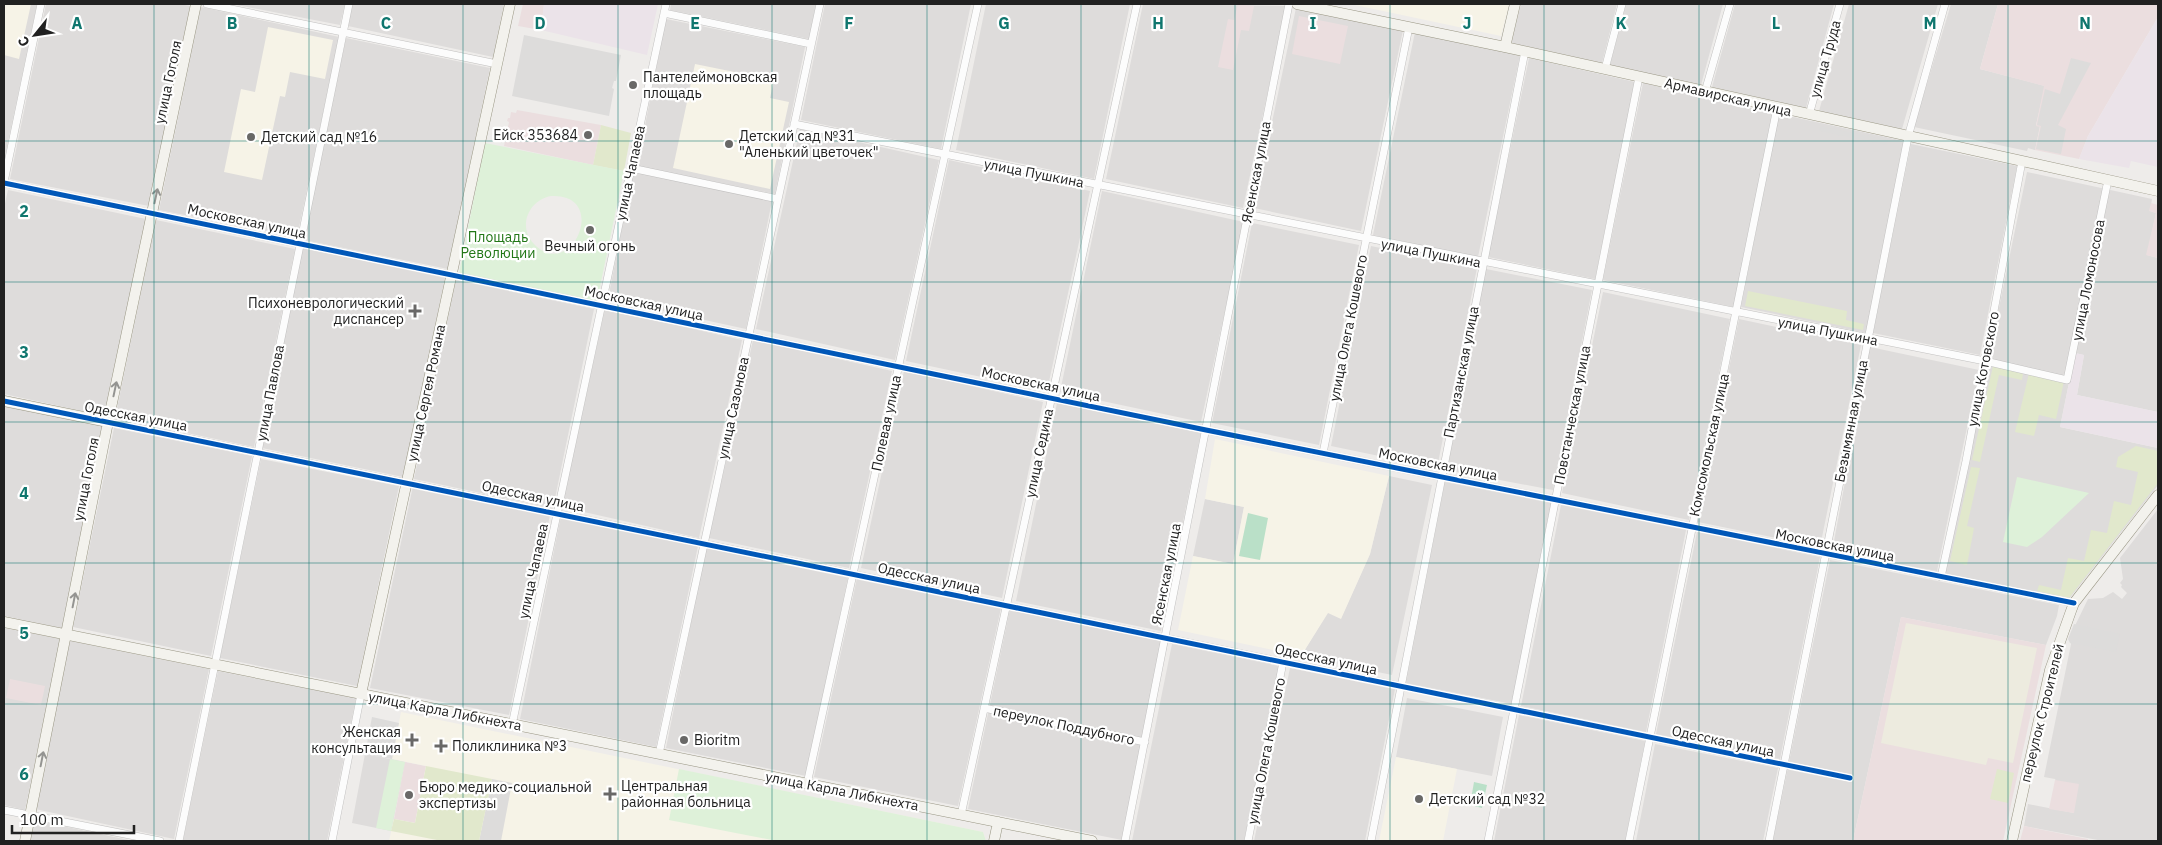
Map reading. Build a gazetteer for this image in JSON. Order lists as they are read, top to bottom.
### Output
{
  "streets": {
    "street": [
      "улица Труда",
      "улица Гоголя",
      "Армавирская улица",
      "Ясенская улица",
      "улица Чапаева",
      "улица Пушкина",
      "Московская улица",
      "улица Ломоносова",
      "улица Олега Кошевого",
      "улица Котовского",
      "Партизанская улица",
      "улица Павлова",
      "улица Сергея Романа",
      "улица Сазонова",
      "Повстанческая улица",
      "Одесская улица",
      "Безымянная улица",
      "Полевая улица",
      "Комсомольская улица",
      "улица Седина",
      "улица Карла Либкнехта",
      "переулок Строителей",
      "переулок Поддубного"
    ]
  },
  "crossings": [
    ["улица Труда", "Армавирская улица"],
    ["улица Гоголя", "Московская улица"],
    ["улица Гоголя", "Одесская улица"],
    ["улица Гоголя", "улица Карла Либкнехта"],
    ["Армавирская улица", "улица Ломоносова"],
    ["Армавирская улица", "улица Олега Кошевого"],
    ["Армавирская улица", "улица Котовского"],
    ["Армавирская улица", "Партизанская улица"],
    ["Армавирская улица", "Повстанческая улица"],
    ["Армавирская улица", "Безымянная улица"],
    ["Армавирская улица", "Комсомольская улица"],
    ["Ясенская улица", "улица Пушкина"],
    ["Ясенская улица", "Московская улица"],
    ["Ясенская улица", "Одесская улица"],
    ["Ясенская улица", "переулок Поддубного"],
    ["улица Чапаева", "Московская улица"],
    ["улица Чапаева", "Одесская улица"],
    ["улица Чапаева", "улица Карла Либкнехта"],
    ["улица Пушкина", "улица Ломоносова"],
    ["улица Пушкина", "улица Олега Кошевого"],
    ["улица Пушкина", "улица Котовского"],
    ["улица Пушкина", "Партизанская улица"],
    ["улица Пушкина", "улица Сазонова"],
    ["улица Пушкина", "Повстанческая улица"],
    ["улица Пушкина", "Безымянная улица"],
    ["улица Пушкина", "Полевая улица"],
    ["улица Пушкина", "Комсомольская улица"],
    ["улица Пушкина", "улица Седина"],
    ["Московская улица", "улица Олега Кошевого"],
    ["Московская улица", "улица Котовского"],
    ["Московская улица", "Партизанская улица"],
    ["Московская улица", "улица Павлова"],
    ["Московская улица", "улица Сергея Романа"],
    ["Московская улица", "улица Сазонова"],
    ["Московская улица", "Повстанческая улица"],
    ["Московская улица", "Безымянная улица"],
    ["Московская улица", "Полевая улица"],
    ["Московская улица", "Комсомольская улица"],
    ["Московская улица", "улица Седина"],
    ["Московская улица", "переулок Строителей"],
    ["улица Олега Кошевого", "Одесская улица"],
    ["Партизанская улица", "Одесская улица"],
    ["улица Павлова", "Одесская улица"],
    ["улица Павлова", "улица Карла Либкнехта"],
    ["улица Сергея Романа", "Одесская улица"],
    ["улица Сергея Романа", "улица Карла Либкнехта"],
    ["улица Сазонова", "Одесская улица"],
    ["улица Сазонова", "улица Карла Либкнехта"],
    ["Повстанческая улица", "Одесская улица"],
    ["Одесская улица", "Безымянная улица"],
    ["Одесская улица", "Полевая улица"],
    ["Одесская улица", "Комсомольская улица"],
    ["Одесская улица", "улица Седина"],
    ["Полевая улица", "улица Карла Либкнехта"],
    ["улица Седина", "улица Карла Либкнехта"],
    ["улица Седина", "переулок Поддубного"]
  ],
  "one_way": ["улица Гоголя"],
  "parks": ["Площадь Революции"],
  "places": {
    "other": [
      "Пантелеймоновская площадь",
      "Ейск 353684",
      "Детский сад №16",
      "Детский сад №31 \"Аленький цветочек\"",
      "Вечный огонь",
      "Bioritm",
      "Бюро медико-социальной экспертизы",
      "Детский сад №32"
    ],
    "health": [
      "Психоневрологический диспансер",
      "Женская консультация",
      "Поликлиника №3",
      "Центральная районная больница"
    ]
  },
  "scale_bar": "100 m",
  "north": "bottom left",
  "grid": {
    "columns": [
      "A",
      "B",
      "C",
      "D",
      "E",
      "F",
      "G",
      "H",
      "I",
      "J",
      "K",
      "L",
      "M",
      "N"
    ],
    "rows": [
      "2",
      "3",
      "4",
      "5",
      "6"
    ]
  }
}
